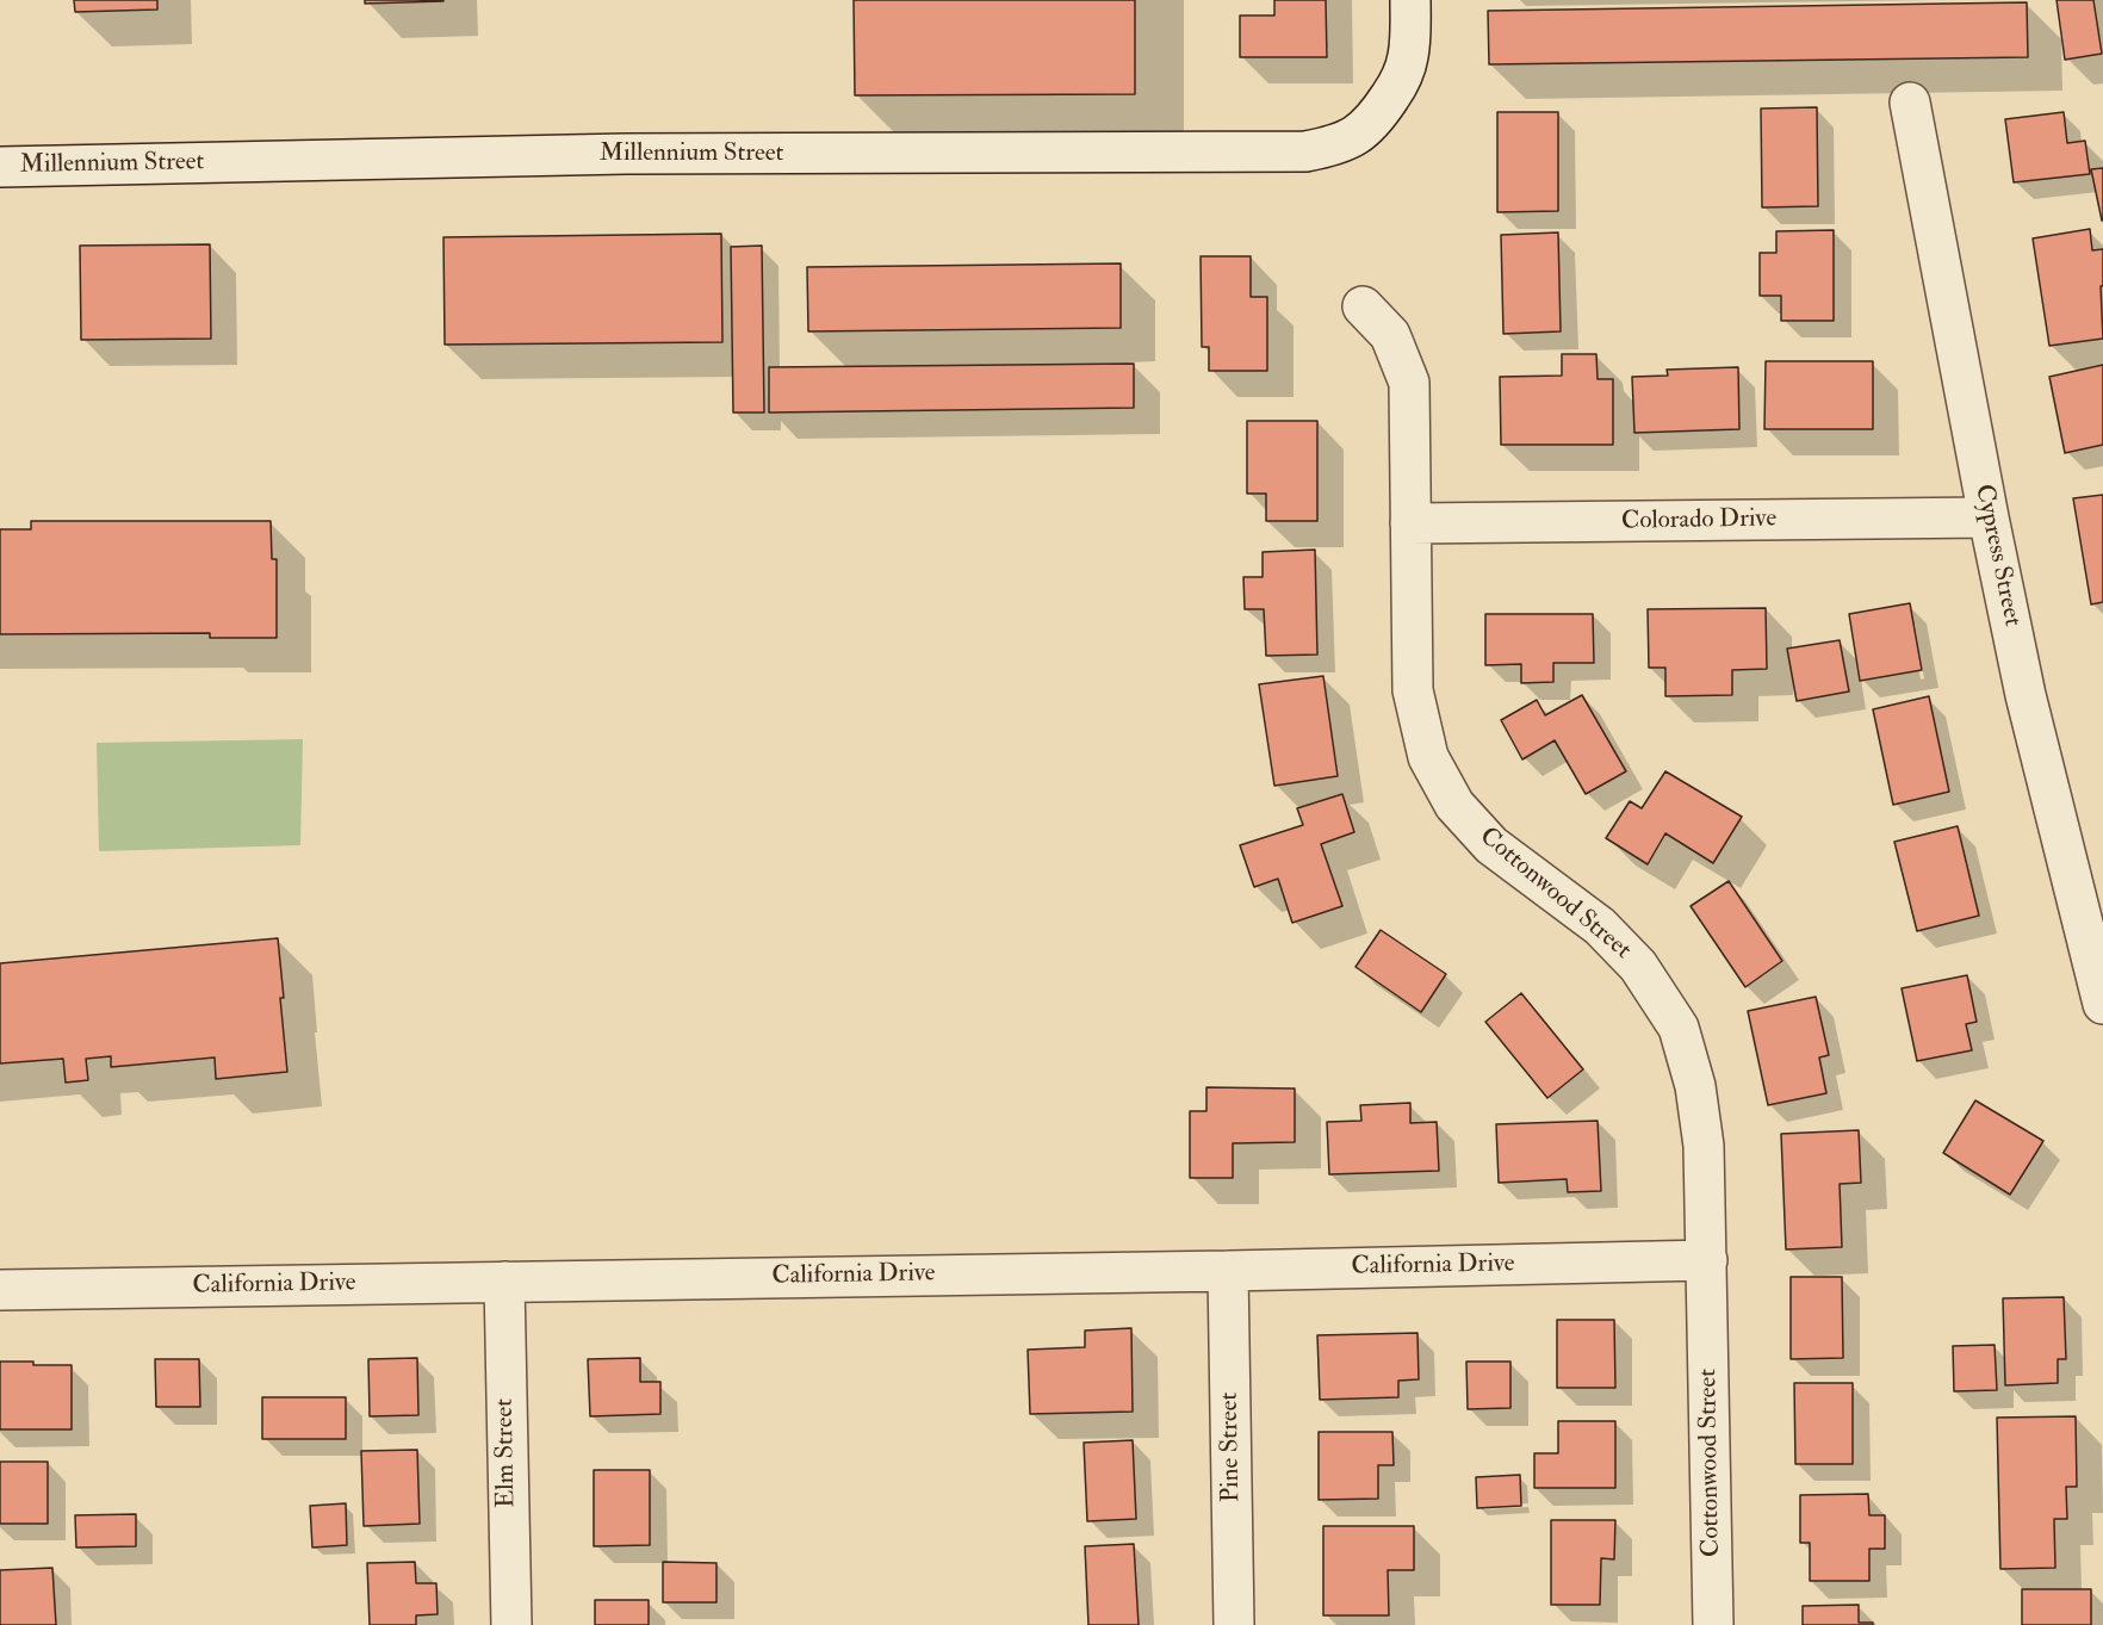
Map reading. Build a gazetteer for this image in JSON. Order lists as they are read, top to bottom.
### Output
{
  "streets": {
    "street": [
      "Millennium Street",
      "Colorado Drive",
      "Cypress Street",
      "Cottonwood Street",
      "California Drive",
      "Pine Street",
      "Elm Street"
    ]
  },
  "crossings": [
    ["Colorado Drive", "Cypress Street"],
    ["Colorado Drive", "Cottonwood Street"],
    ["Cottonwood Street", "California Drive"],
    ["California Drive", "Pine Street"],
    ["California Drive", "Elm Street"]
  ]
}
